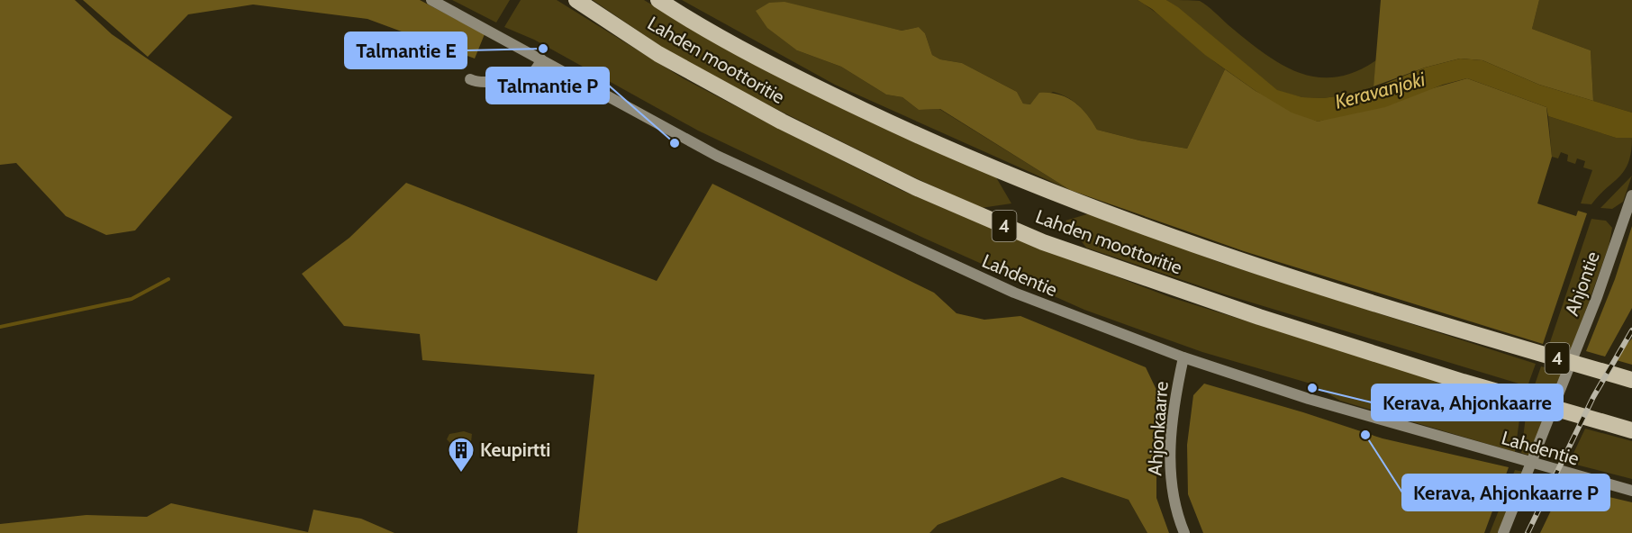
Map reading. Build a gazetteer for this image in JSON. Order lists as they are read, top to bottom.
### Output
{
  "streets": {
    "highway": ["Lahden moottoritie", "4"],
    "main road": ["Lahdentie", "Ahjontie", "Ahjonkaarre"]
  },
  "crossings": [
    ["Lahdentie", "Ahjonkaarre"]
  ],
  "water": ["Keravanjoki"],
  "places": {
    "other": [
      "Talmantie E",
      "Talmantie P",
      "Kerava, Ahjonkaarre",
      "Kerava, Ahjonkaarre P"
    ],
    "building": ["Keupirtti"]
  }
}
